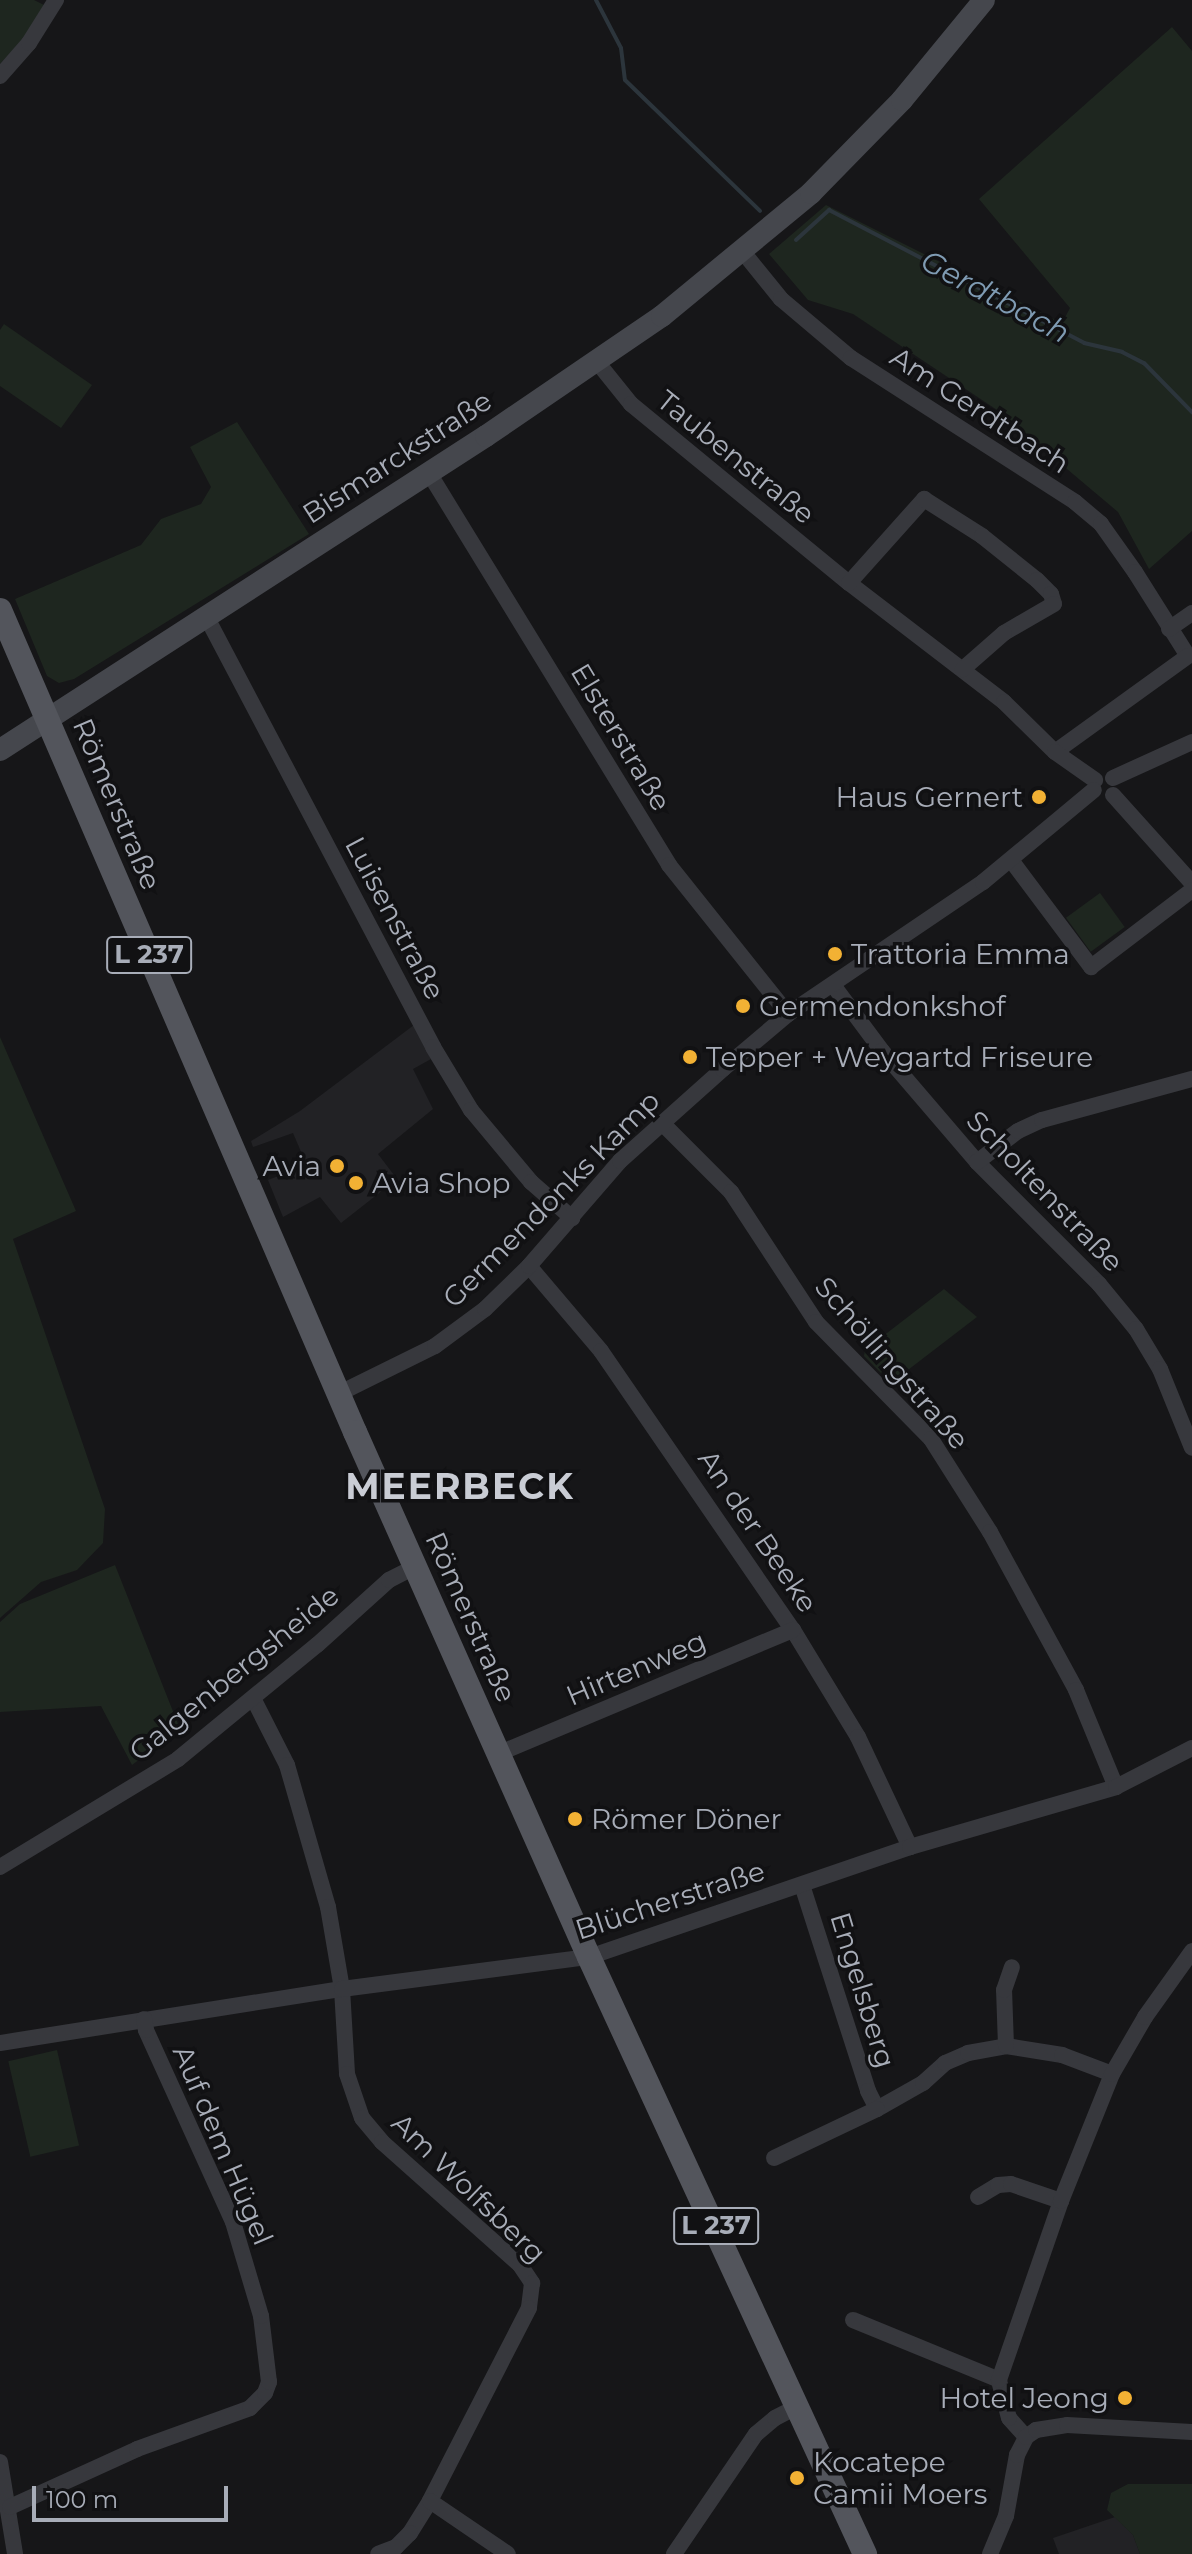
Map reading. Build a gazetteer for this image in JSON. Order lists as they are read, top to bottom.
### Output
{
  "streets": {
    "main road": ["Bismarckstraße", "Römerstraße", "L 237"],
    "street": [
      "Am Gerdtbach",
      "Taubenstraße",
      "Elsterstraße",
      "Luisenstraße",
      "Scholtenstraße",
      "Germendonks Kamp",
      "Schöllingstraße",
      "An der Beeke",
      "Hirtenweg",
      "Galgenbergsheide",
      "Blücherstraße",
      "Engelsberg",
      "Auf dem Hügel",
      "Am Wolfsberg"
    ]
  },
  "crossings": [
    ["Am Gerdtbach", "Bismarckstraße"],
    ["Am Gerdtbach", "Taubenstraße"],
    ["Bismarckstraße", "Taubenstraße"],
    ["Bismarckstraße", "Elsterstraße"],
    ["Bismarckstraße", "Römerstraße"],
    ["Bismarckstraße", "Luisenstraße"],
    ["Taubenstraße", "Germendonks Kamp"],
    ["Elsterstraße", "Germendonks Kamp"],
    ["Römerstraße", "Germendonks Kamp"],
    ["Römerstraße", "Hirtenweg"],
    ["Römerstraße", "Galgenbergsheide"],
    ["Römerstraße", "Blücherstraße"],
    ["Luisenstraße", "Germendonks Kamp"],
    ["Scholtenstraße", "Germendonks Kamp"],
    ["Germendonks Kamp", "Schöllingstraße"],
    ["Germendonks Kamp", "An der Beeke"],
    ["Schöllingstraße", "Blücherstraße"],
    ["An der Beeke", "Hirtenweg"],
    ["An der Beeke", "Blücherstraße"],
    ["Blücherstraße", "Engelsberg"],
    ["Blücherstraße", "Auf dem Hügel"],
    ["Blücherstraße", "Am Wolfsberg"]
  ],
  "districts": ["MEERBECK"],
  "water": ["Gerdtbach"],
  "places": [
    "Haus Gernert",
    "Trattoria Emma",
    "Germendonkshof",
    "Tepper + Weygartd Friseure",
    "Avia",
    "Avia Shop",
    "Römer Döner",
    "Hotel Jeong",
    "Kocatepe Camii Moers"
  ],
  "scale_bar": "100 m"
}
